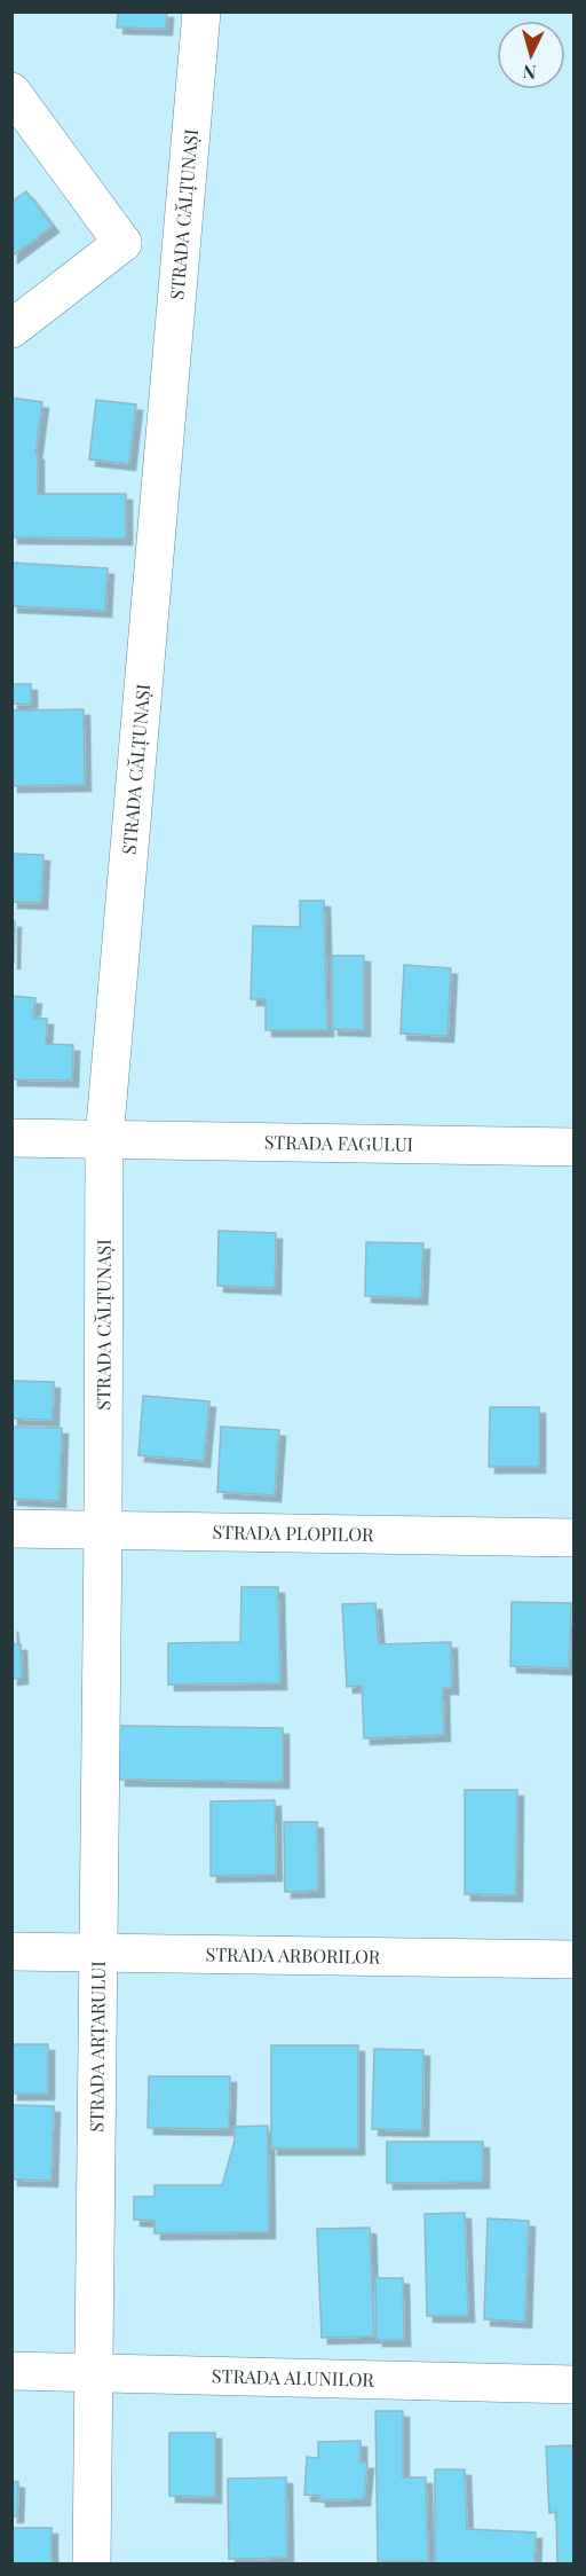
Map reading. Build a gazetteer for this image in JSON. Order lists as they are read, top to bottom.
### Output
{
  "streets": {
    "street": [
      "STRADA CĂLȚUNAȘI",
      "STRADA FAGULUI",
      "STRADA PLOPILOR",
      "STRADA ARBORILOR",
      "STRADA ARȚARULUI",
      "STRADA ALUNILOR"
    ]
  },
  "crossings": [
    ["STRADA CĂLȚUNAȘI", "STRADA FAGULUI"],
    ["STRADA CĂLȚUNAȘI", "STRADA PLOPILOR"],
    ["STRADA CĂLȚUNAȘI", "STRADA ARȚARULUI"],
    ["STRADA PLOPILOR", "STRADA ARȚARULUI"],
    ["STRADA ARBORILOR", "STRADA ARȚARULUI"],
    ["STRADA ARȚARULUI", "STRADA ALUNILOR"]
  ],
  "north": "bottom"
}
